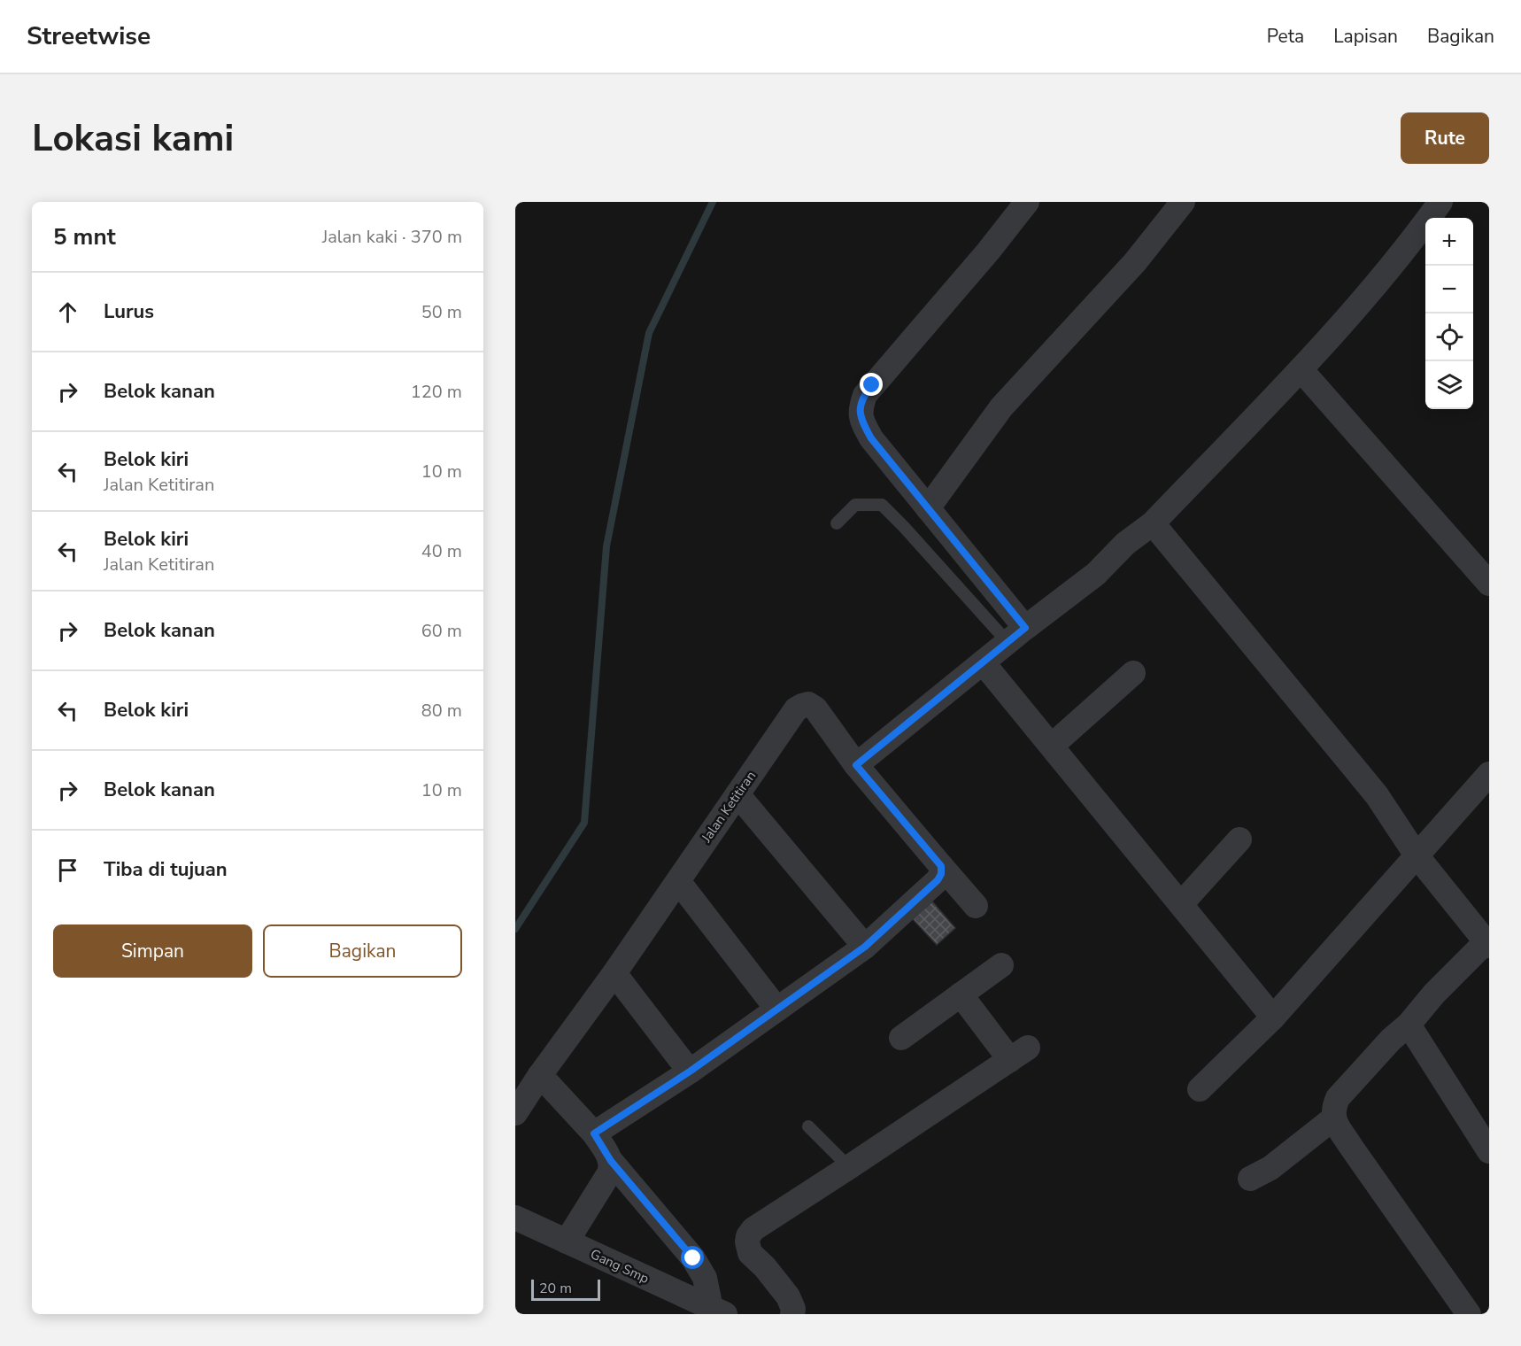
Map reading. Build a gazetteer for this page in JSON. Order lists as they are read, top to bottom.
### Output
{
  "streets": {
    "street": ["Jalan Ketitiran", "Gang Smp"]
  },
  "scale_bar": "20 m",
  "page": {
    "header": "Streetwise",
    "nav": ["Peta", "Lapisan", "Bagikan"],
    "buttons": [
      "Rute",
      ["Simpan", "Bagikan"]
    ],
    "title": "Lokasi kami",
    "heading": ["5 mnt", "Jalan kaki · 370 m"],
    "map_buttons": ["+", "−"],
    "list": [
      ["Lurus", "50 m"],
      ["Belok kanan", "120 m"],
      ["Belok kiri", "Jalan Ketitiran", "10 m"],
      ["Belok kiri", "Jalan Ketitiran", "40 m"],
      ["Belok kanan", "60 m"],
      ["Belok kiri", "80 m"],
      ["Belok kanan", "10 m"],
      "Tiba di tujuan"
    ],
    "scale": "20 m"
  }
}
